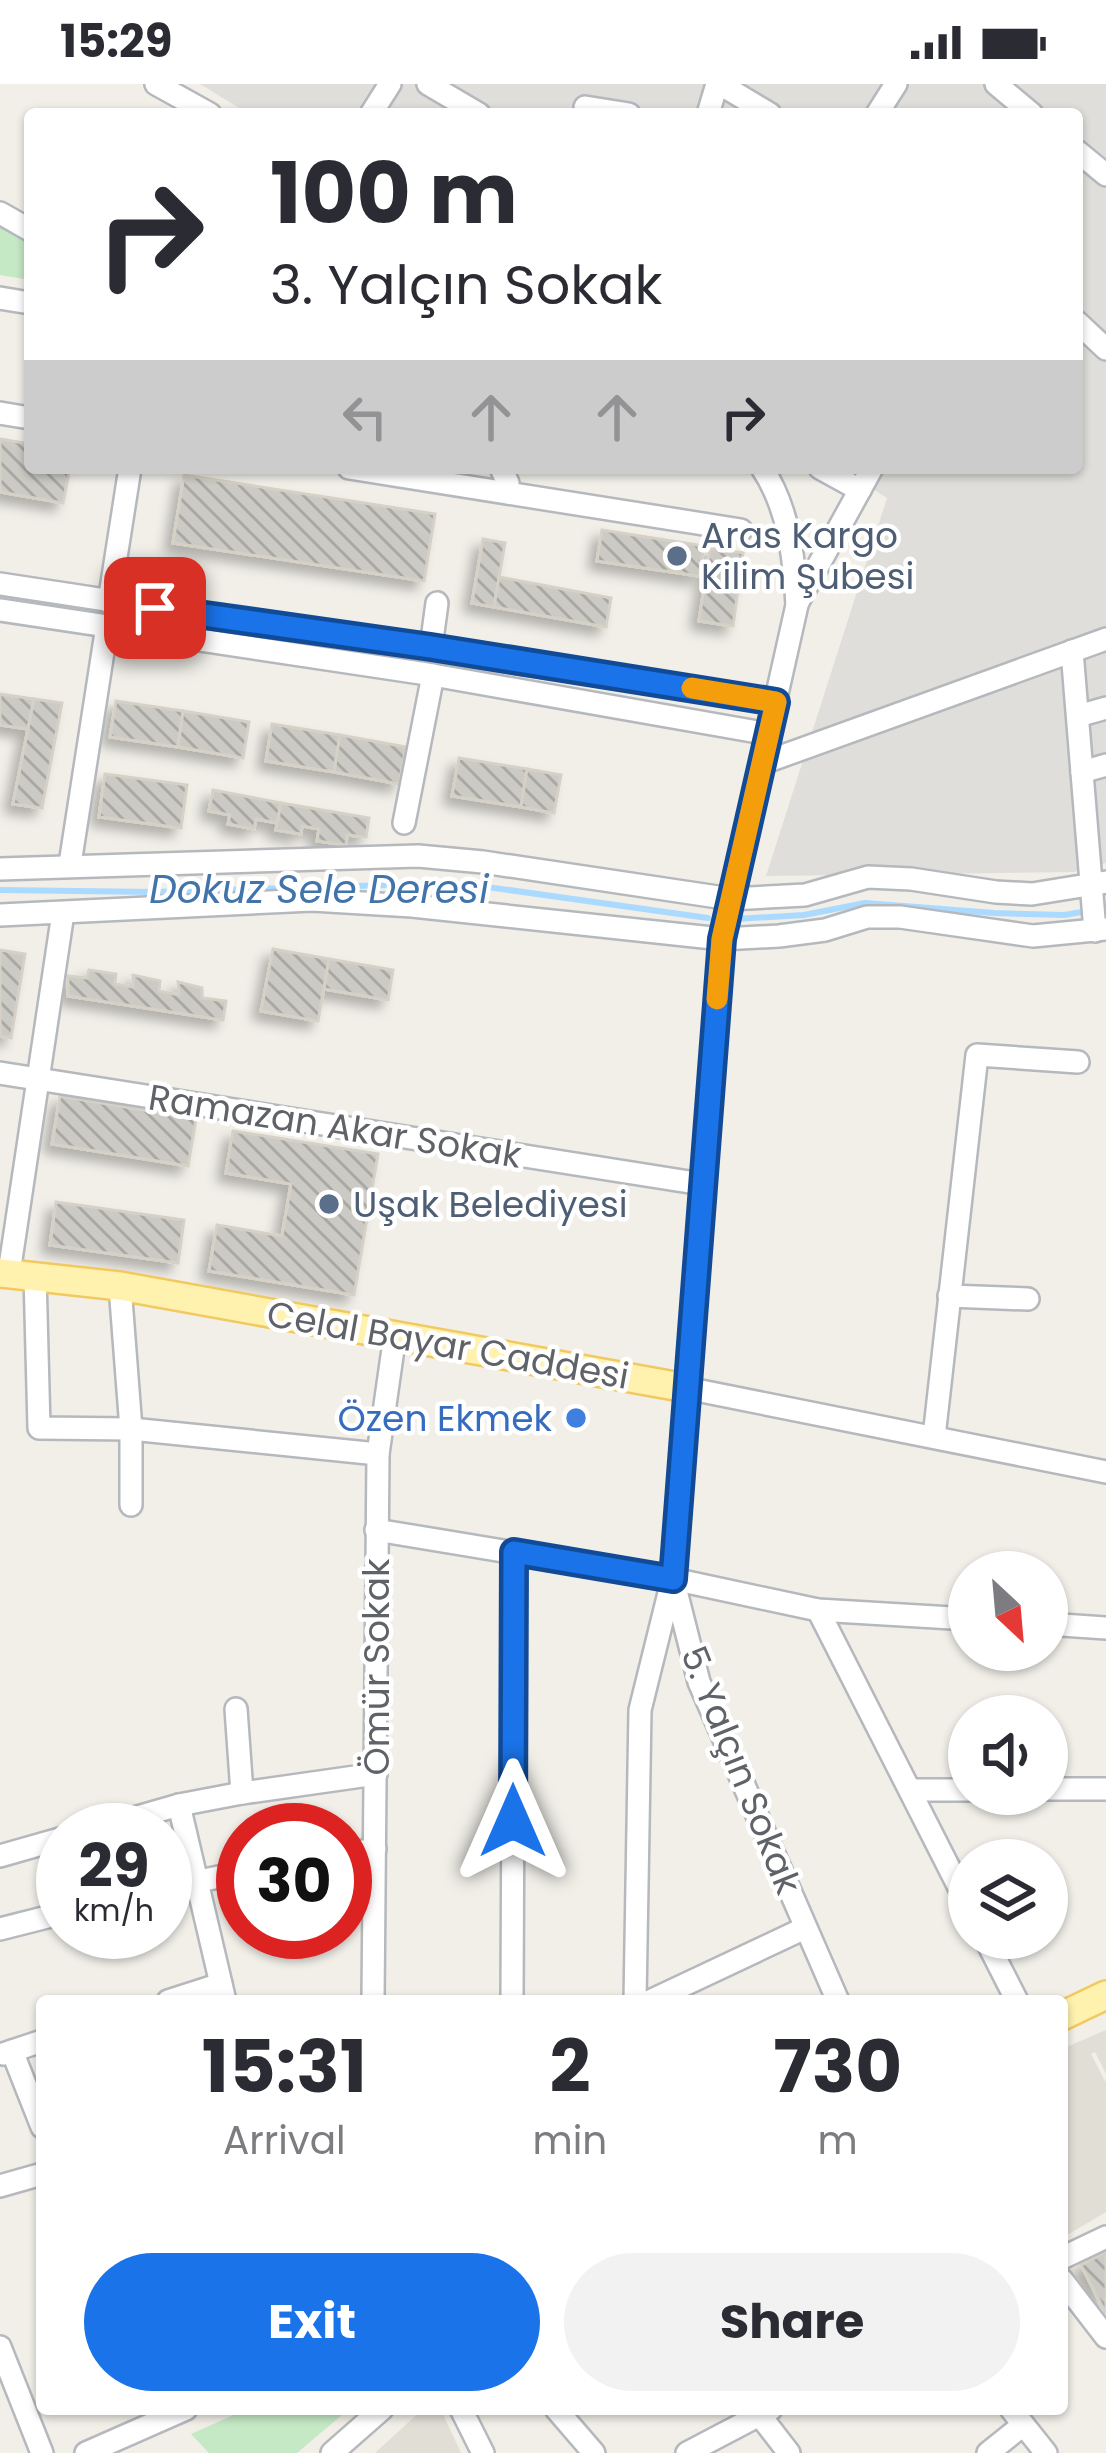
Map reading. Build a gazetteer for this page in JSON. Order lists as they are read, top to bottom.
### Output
{
  "streets": {
    "main road": ["Celal Bayar Caddesi"],
    "street": ["Ramazan Akar Sokak", "Ömür Sokak", "5. Yalçın Sokak"]
  },
  "crossings": [
    ["Ramazan Akar Sokak", "5. Yalçın Sokak"],
    ["Celal Bayar Caddesi", "Ömür Sokak"],
    ["Celal Bayar Caddesi", "5. Yalçın Sokak"]
  ],
  "water": ["Dokuz Sele Deresi"],
  "places": ["Aras Kargo Kilim Şubesi", "Uşak Belediyesi", "Özen Ekmek"],
  "north": "bottom right",
  "page": {
    "status": "15:29",
    "turn": ["100 m", "3. Yalçın Sokak"],
    "speed": "29 km/h",
    "limit": "30",
    "eta": [
      "15:31",
      "Arrival",
      "2",
      "min",
      "730",
      "m"
    ],
    "buttons": ["Exit", "Share"]
  }
}
